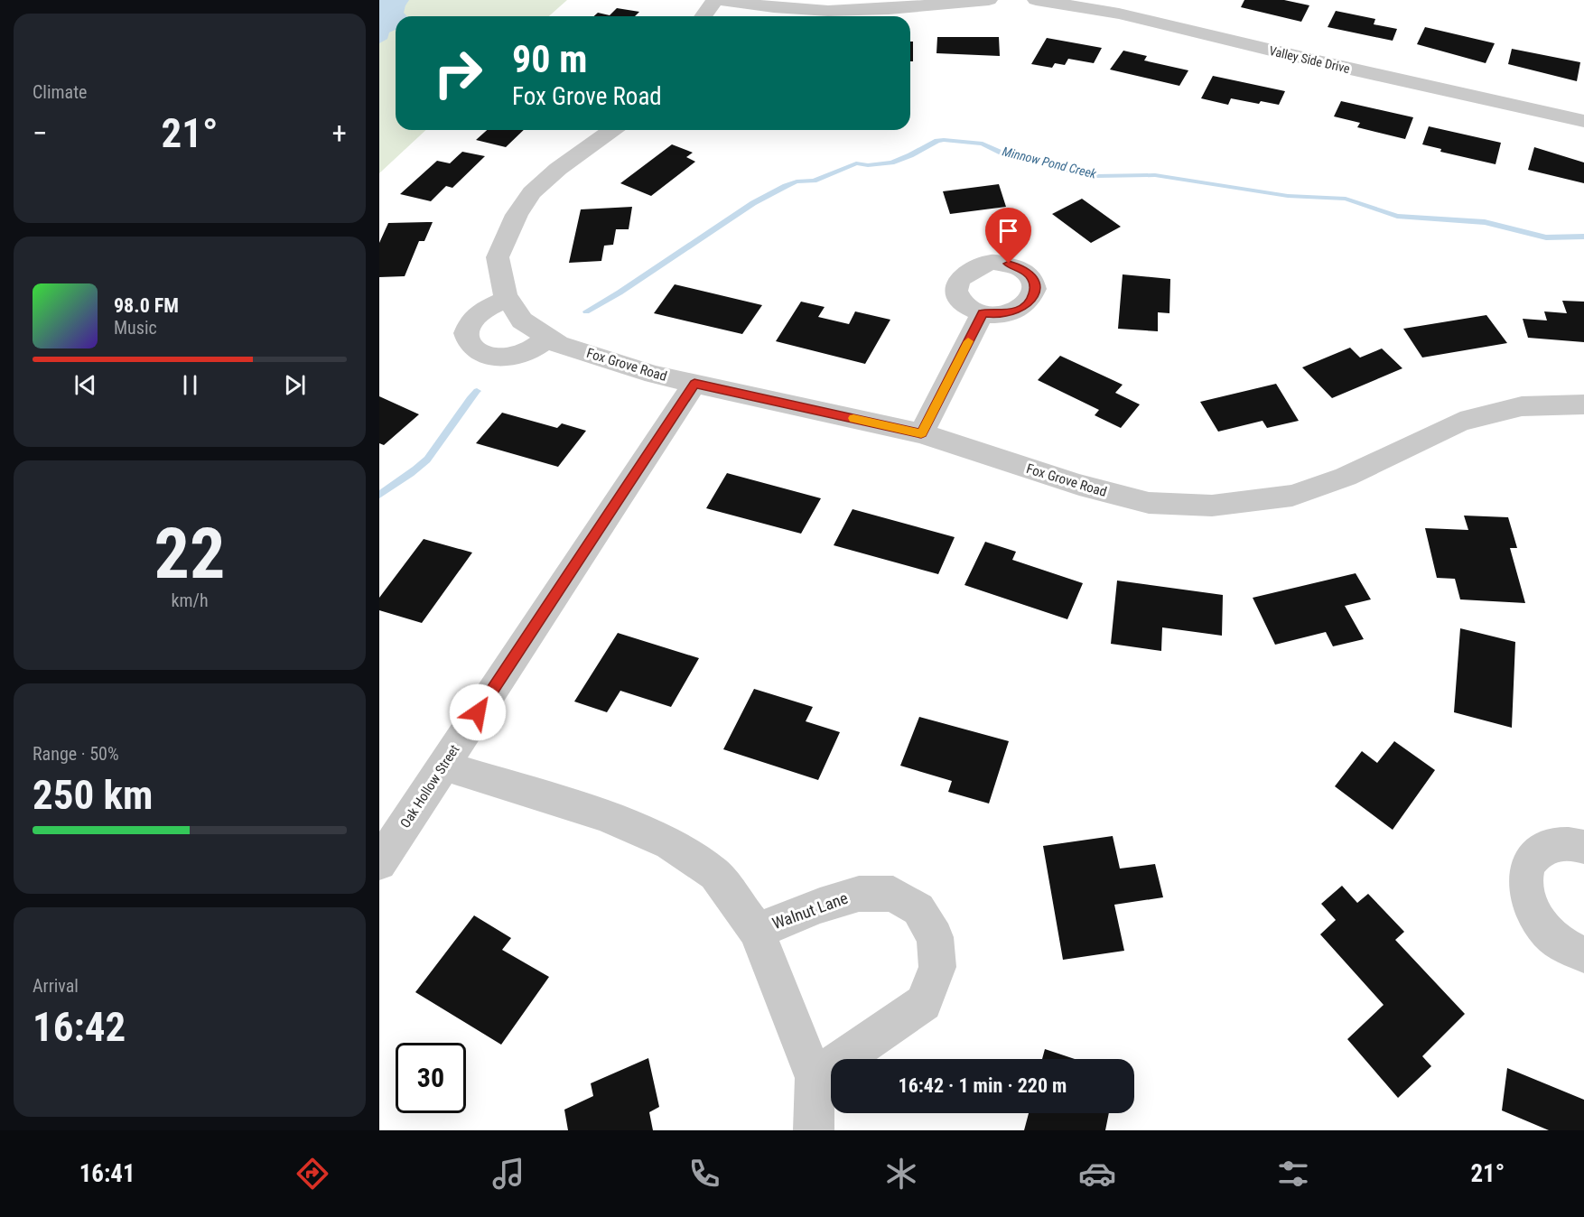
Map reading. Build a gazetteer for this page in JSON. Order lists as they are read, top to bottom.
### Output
{
  "streets": {
    "street": [
      "Valley Side Drive",
      "Fox Grove Road",
      "Oak Hollow Street",
      "Walnut Lane"
    ]
  },
  "crossings": [
    ["Fox Grove Road", "Oak Hollow Street"],
    ["Oak Hollow Street", "Walnut Lane"]
  ],
  "water": ["Minnow Pond Creek"],
  "page": {
    "tile": [
      "Climate",
      ["22", "km/h"],
      ["Range · 50%", "250 km"],
      ["Arrival", "16:42"]
    ],
    "turn": ["90 m", "Fox Grove Road"],
    "heat": ["−", "21°", "+"],
    "song": ["98.0 FM", "Music"],
    "limit": "30",
    "trip": "16:42 · 1 min · 220 m",
    "tabs": ["16:41", "21°"]
  }
}
